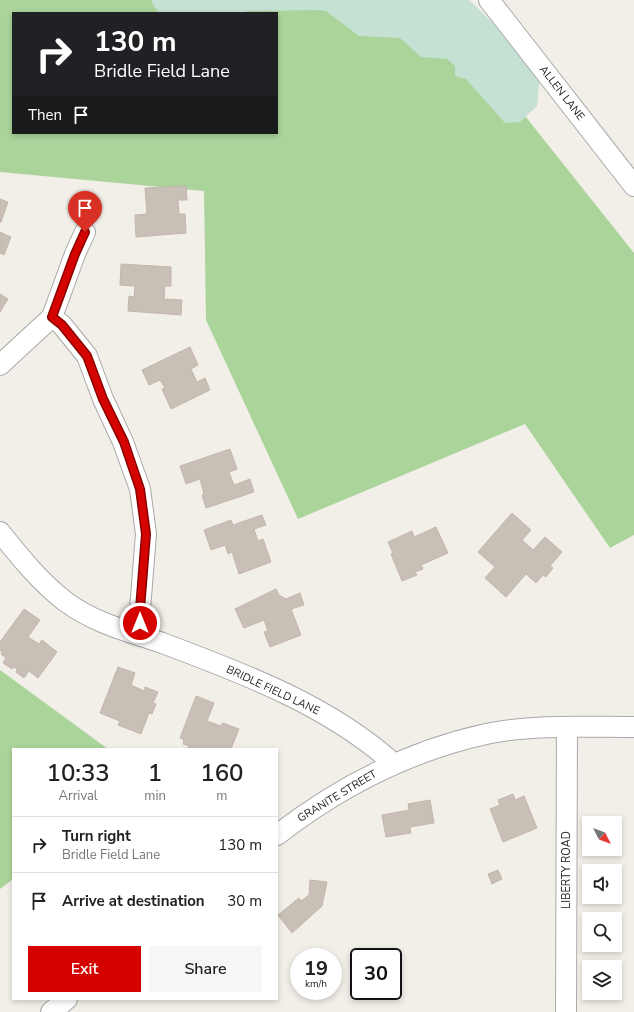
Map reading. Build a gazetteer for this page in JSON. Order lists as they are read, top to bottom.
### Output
{
  "streets": {
    "street": [
      "ALLEN LANE",
      "BRIDLE FIELD LANE",
      "GRANITE STREET",
      "LIBERTY ROAD"
    ]
  },
  "crossings": [
    ["BRIDLE FIELD LANE", "GRANITE STREET"],
    ["GRANITE STREET", "LIBERTY ROAD"]
  ],
  "north": "bottom right",
  "page": {
    "turn": ["130 m", "Bridle Field Lane"],
    "then": "Then",
    "eta": [
      "10:33",
      "Arrival",
      "1",
      "min",
      "160",
      "m"
    ],
    "list": [
      {
        "name": "Turn right",
        "note": "Bridle Field Lane",
        "value": "130 m"
      },
      {
        "name": "Arrive at destination",
        "value": "30 m"
      }
    ],
    "buttons": ["Exit", "Share"],
    "speed": "19 km/h",
    "limit": "30"
  }
}
